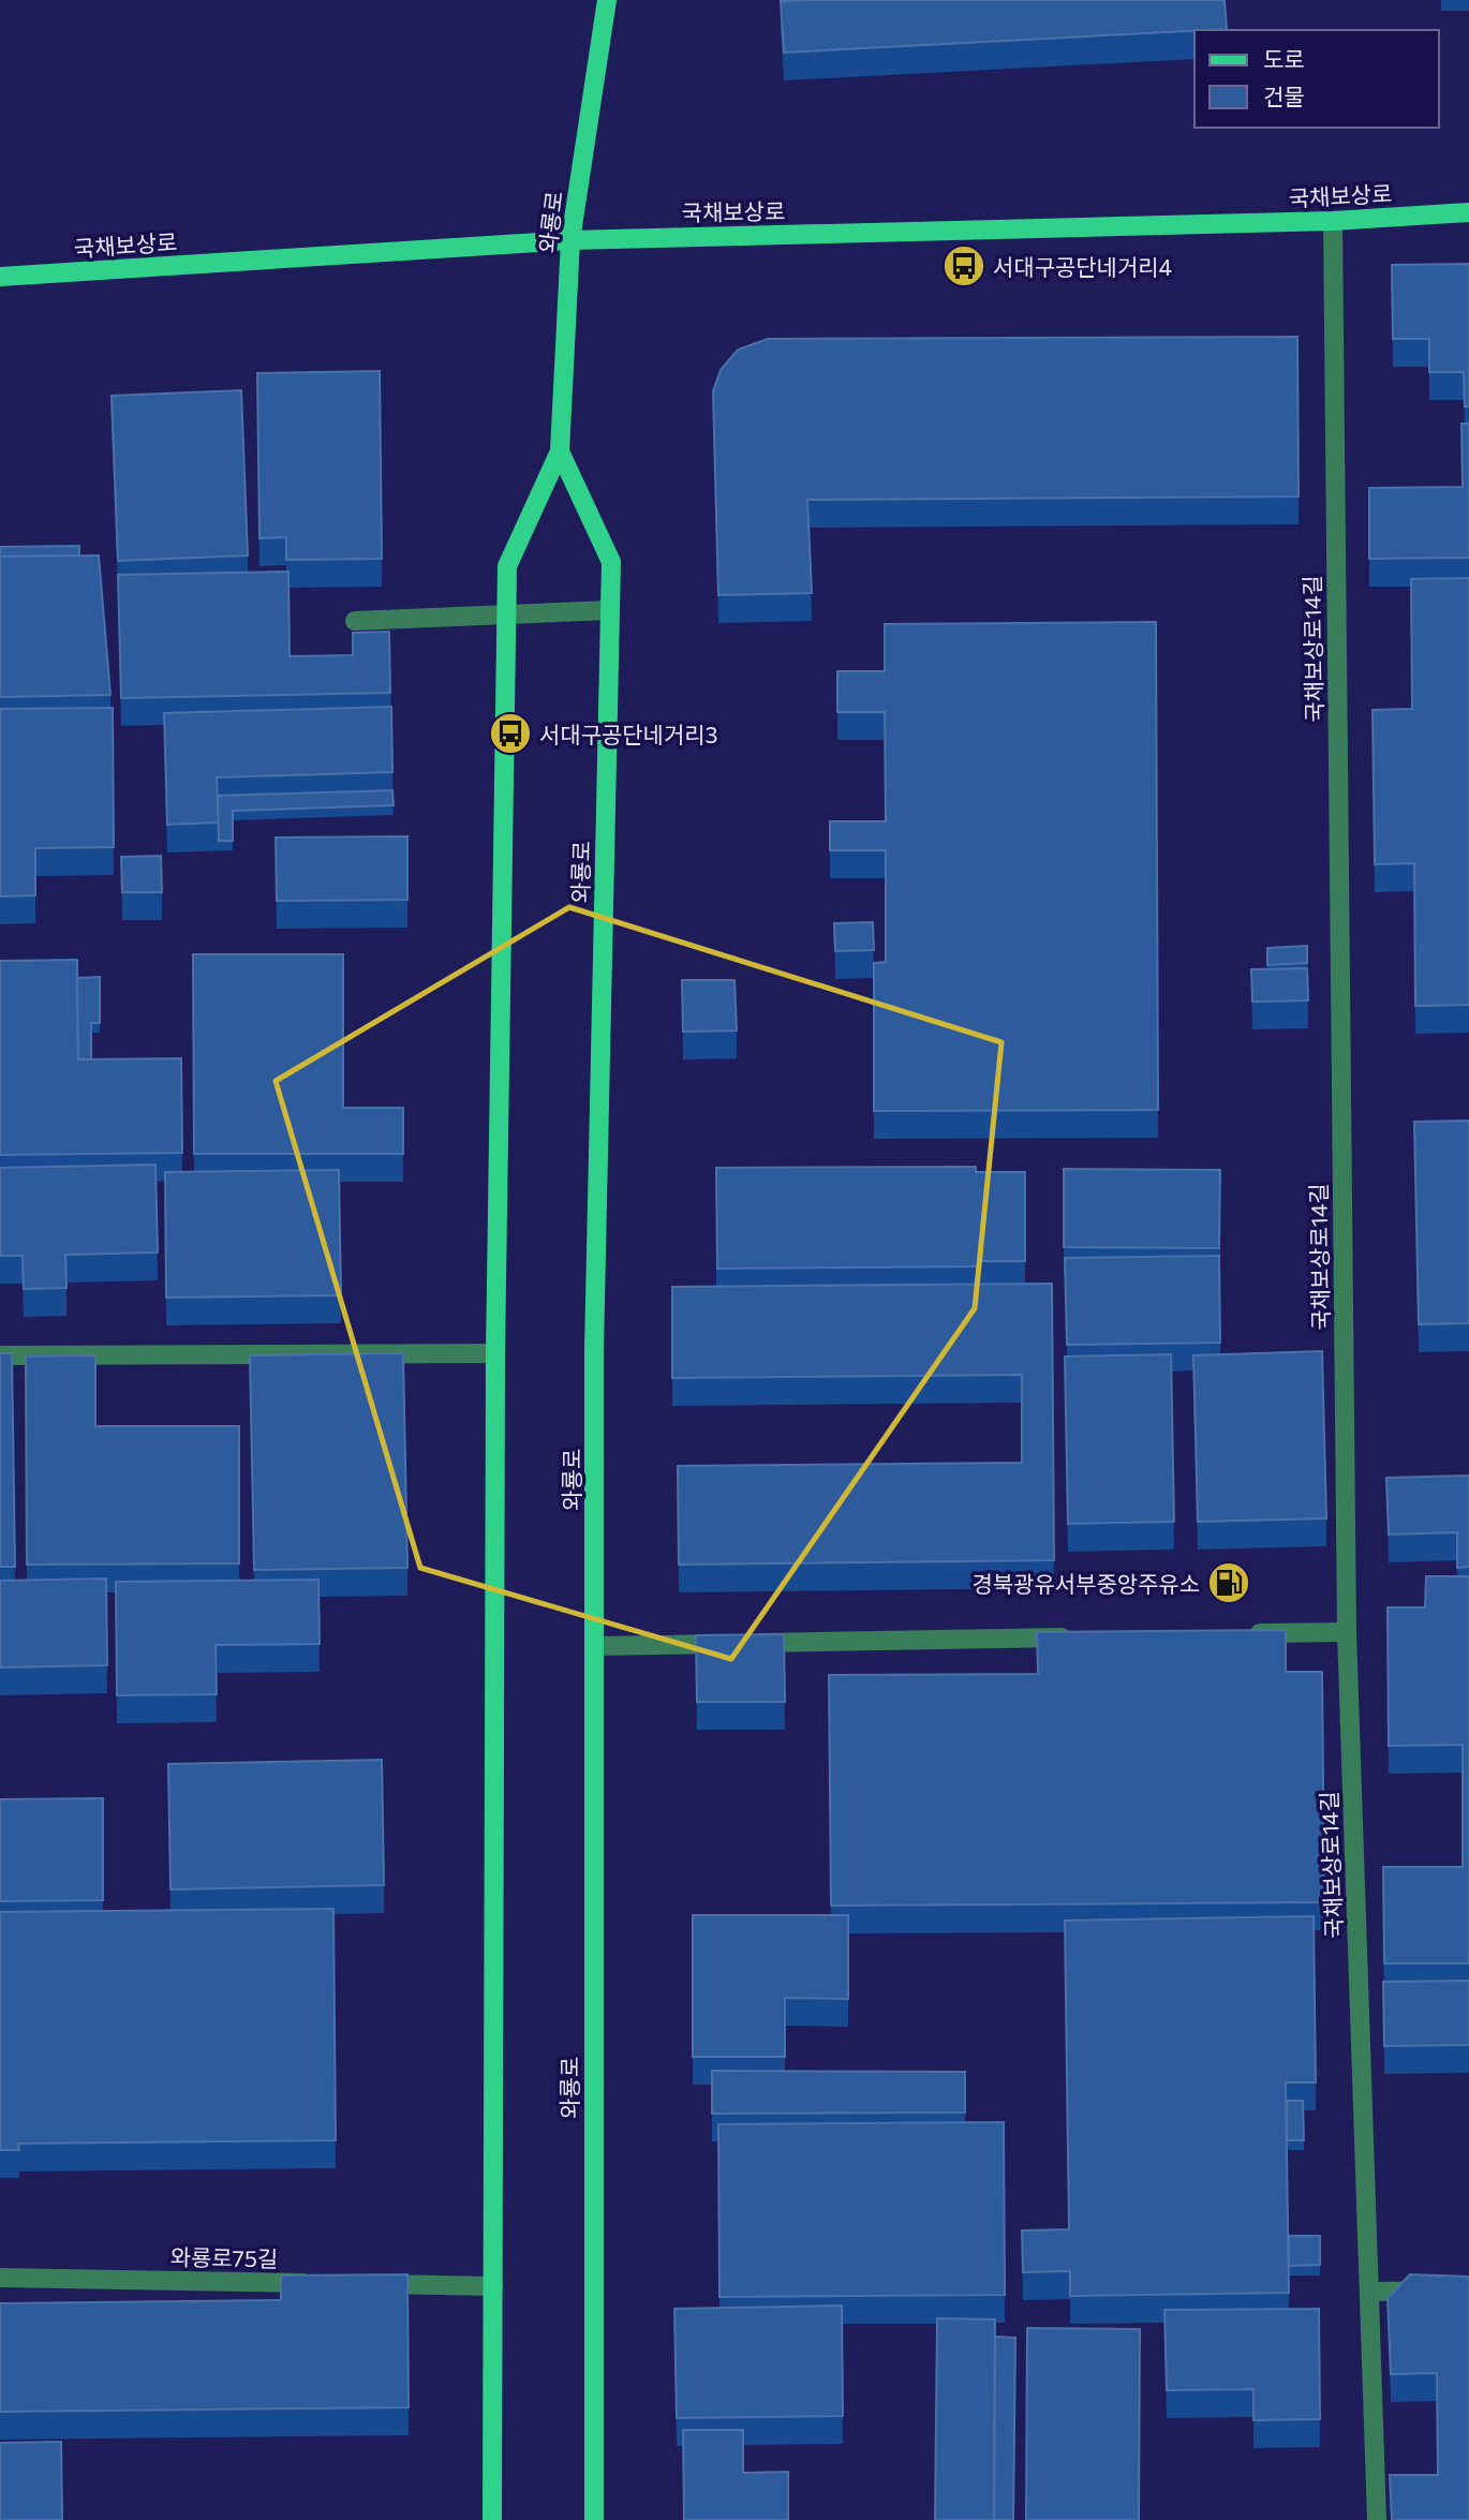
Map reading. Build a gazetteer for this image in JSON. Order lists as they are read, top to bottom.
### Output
{
  "streets": {
    "main road": ["국채보상로", "와룡로"],
    "street": ["국채보상로14길", "와룡로75길"]
  },
  "crossings": [
    ["국채보상로", "와룡로"],
    ["국채보상로", "국채보상로14길"]
  ],
  "places": {
    "bus stop": ["서대구공단네거리4", "서대구공단네거리3"],
    "fuel station": ["경북광유서부중앙주유소"]
  },
  "legend": ["도로", "건물"]
}
